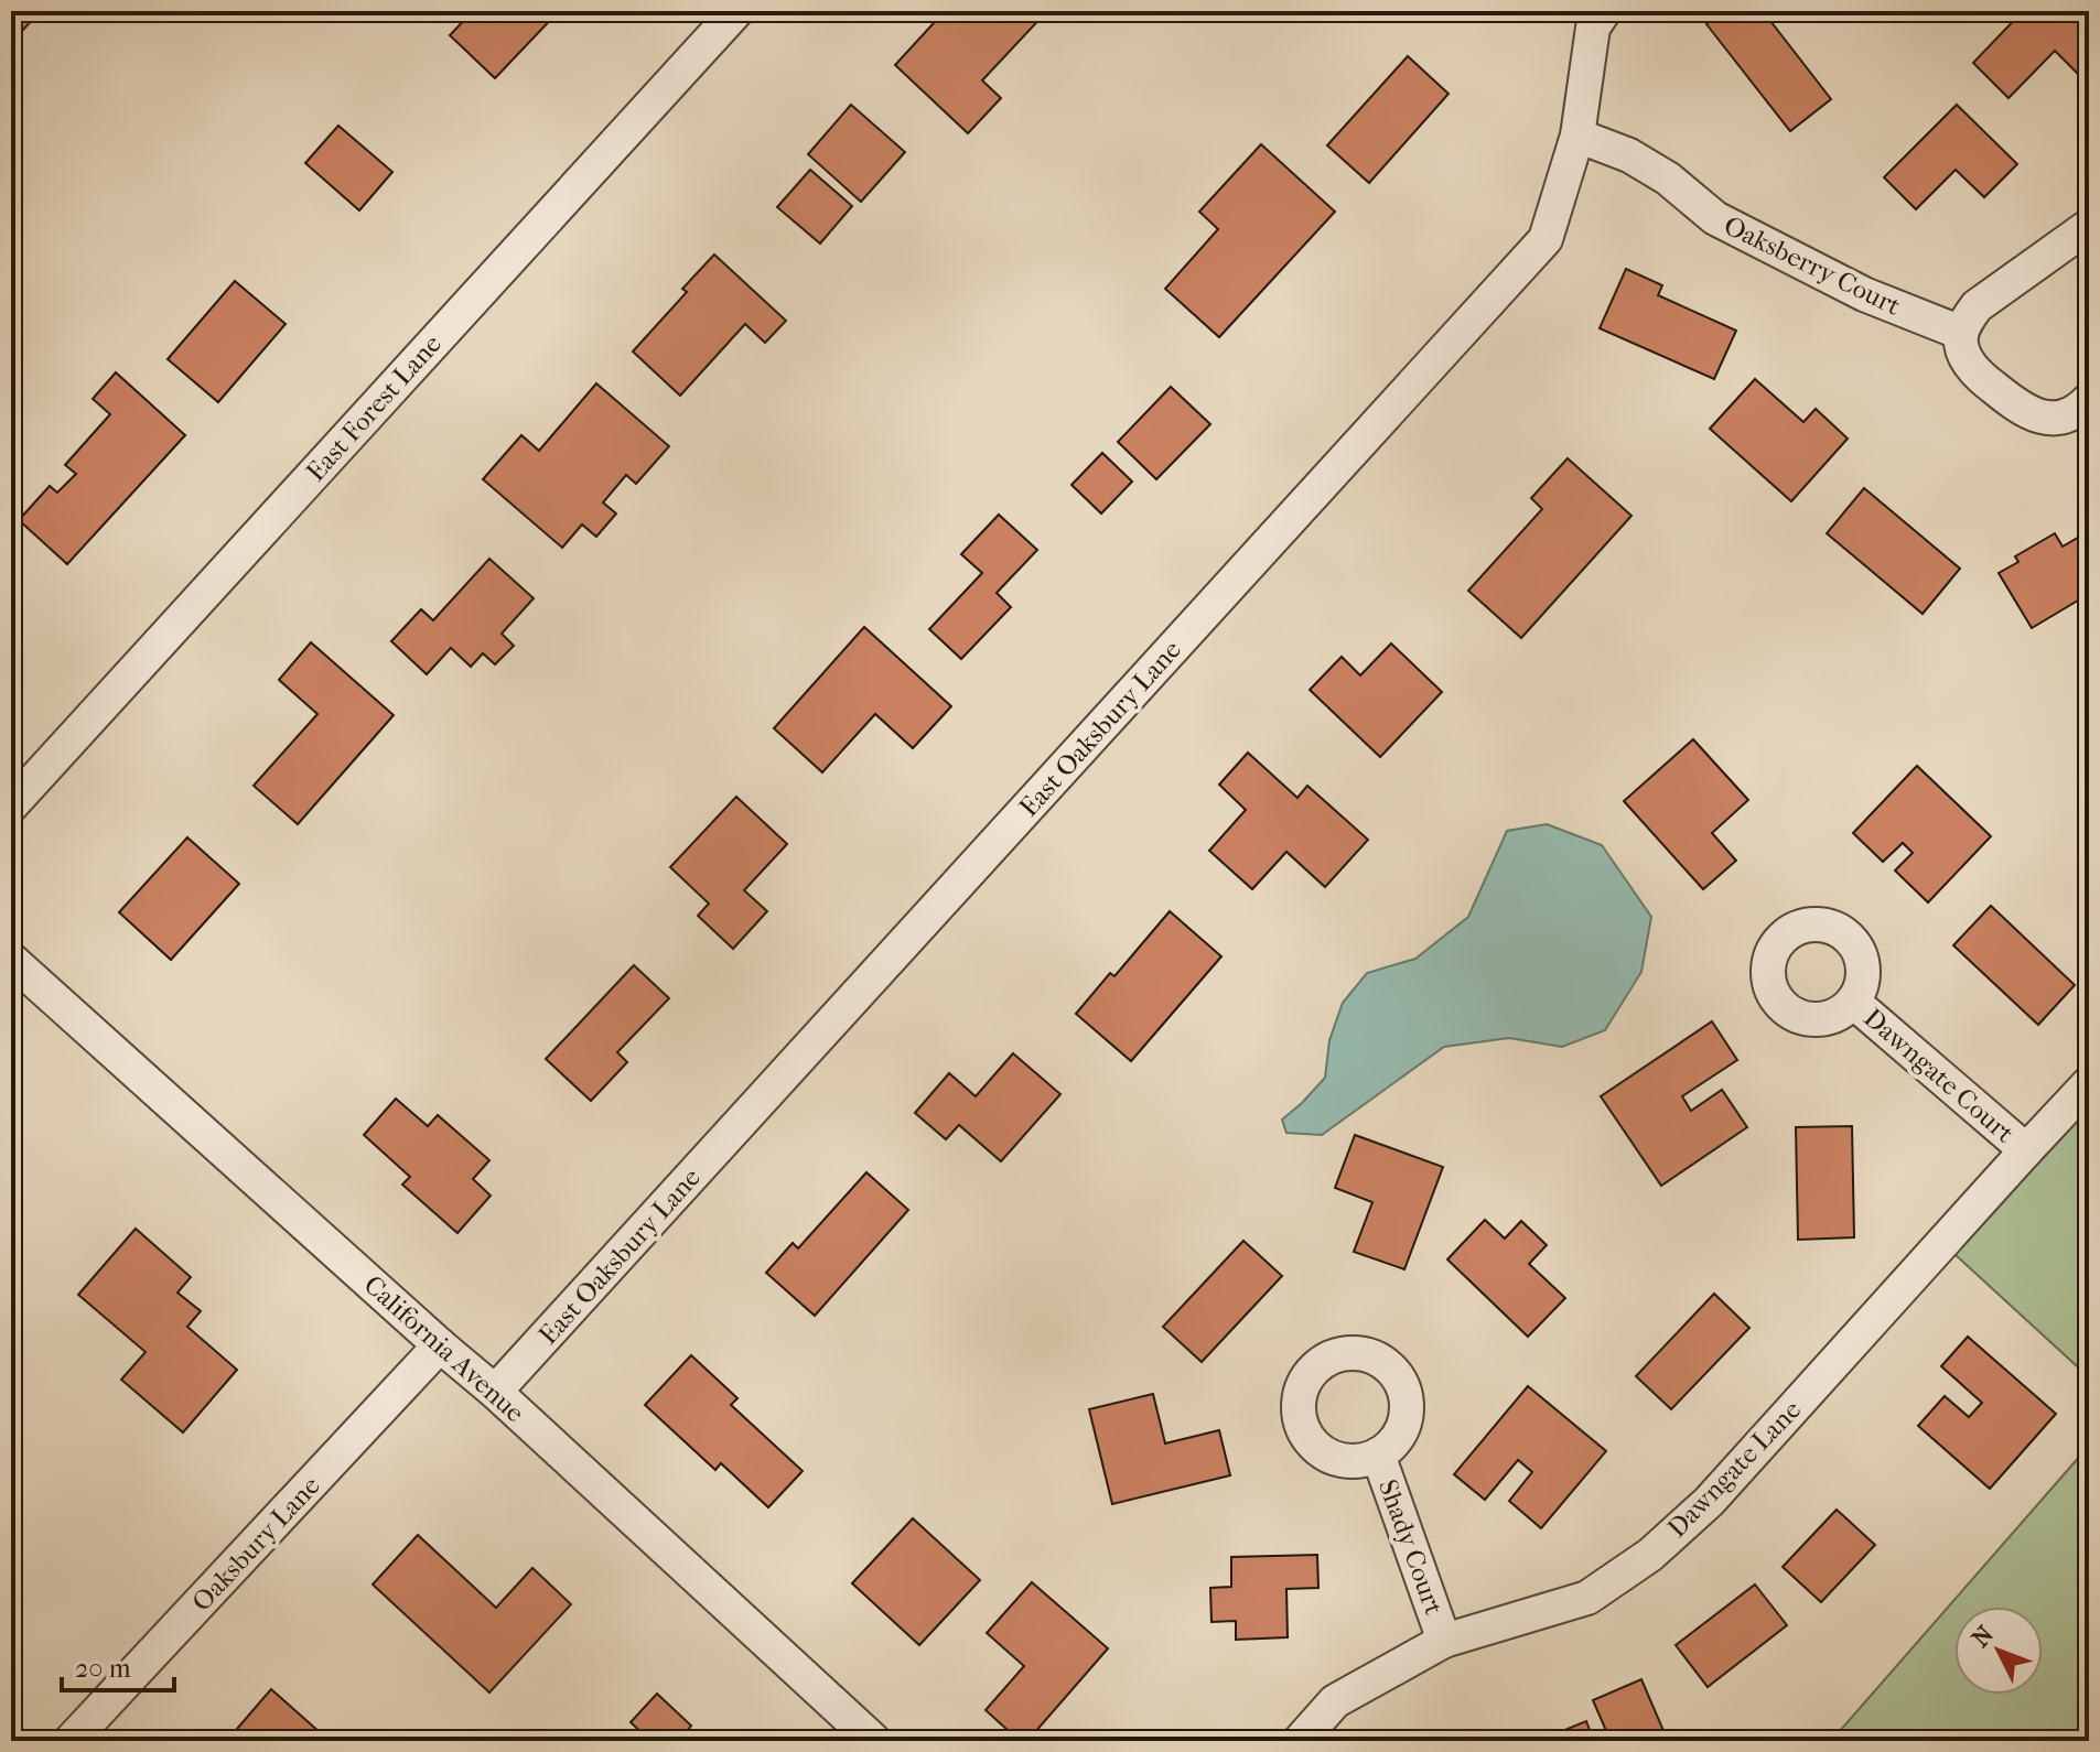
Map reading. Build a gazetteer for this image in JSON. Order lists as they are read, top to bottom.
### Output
{
  "streets": {
    "street": [
      "Oaksberry Court",
      "East Forest Lane",
      "East Oaksbury Lane",
      "Dawngate Court",
      "California Avenue",
      "Dawngate Lane",
      "Oaksbury Lane",
      "Shady Court"
    ]
  },
  "crossings": [
    ["Oaksberry Court", "East Oaksbury Lane"],
    ["East Oaksbury Lane", "California Avenue"],
    ["Dawngate Court", "Dawngate Lane"],
    ["California Avenue", "Oaksbury Lane"],
    ["Dawngate Lane", "Shady Court"]
  ],
  "scale_bar": "20 m",
  "north": "top left"
}
